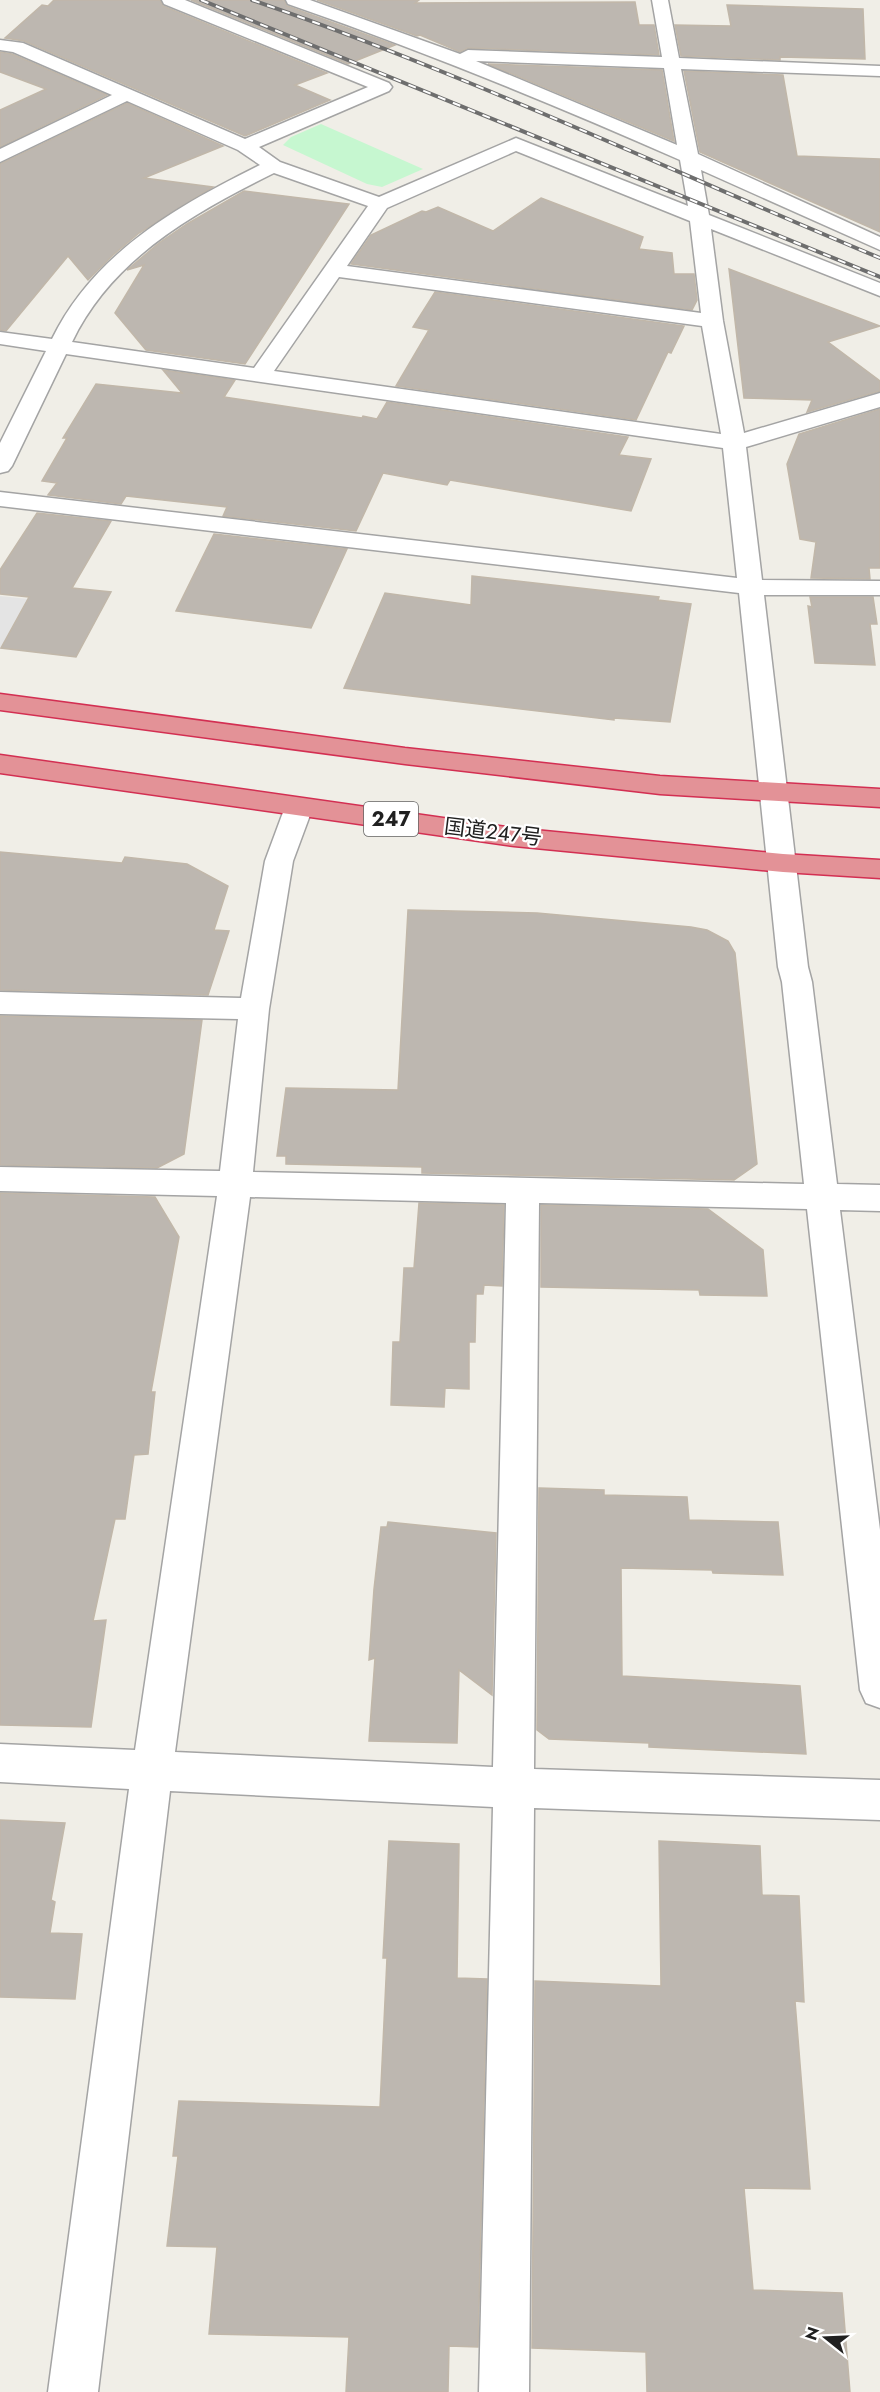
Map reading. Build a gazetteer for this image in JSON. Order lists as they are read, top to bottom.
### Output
{
  "streets": {
    "highway": ["247", "国道247号"]
  },
  "north": "left"
}
